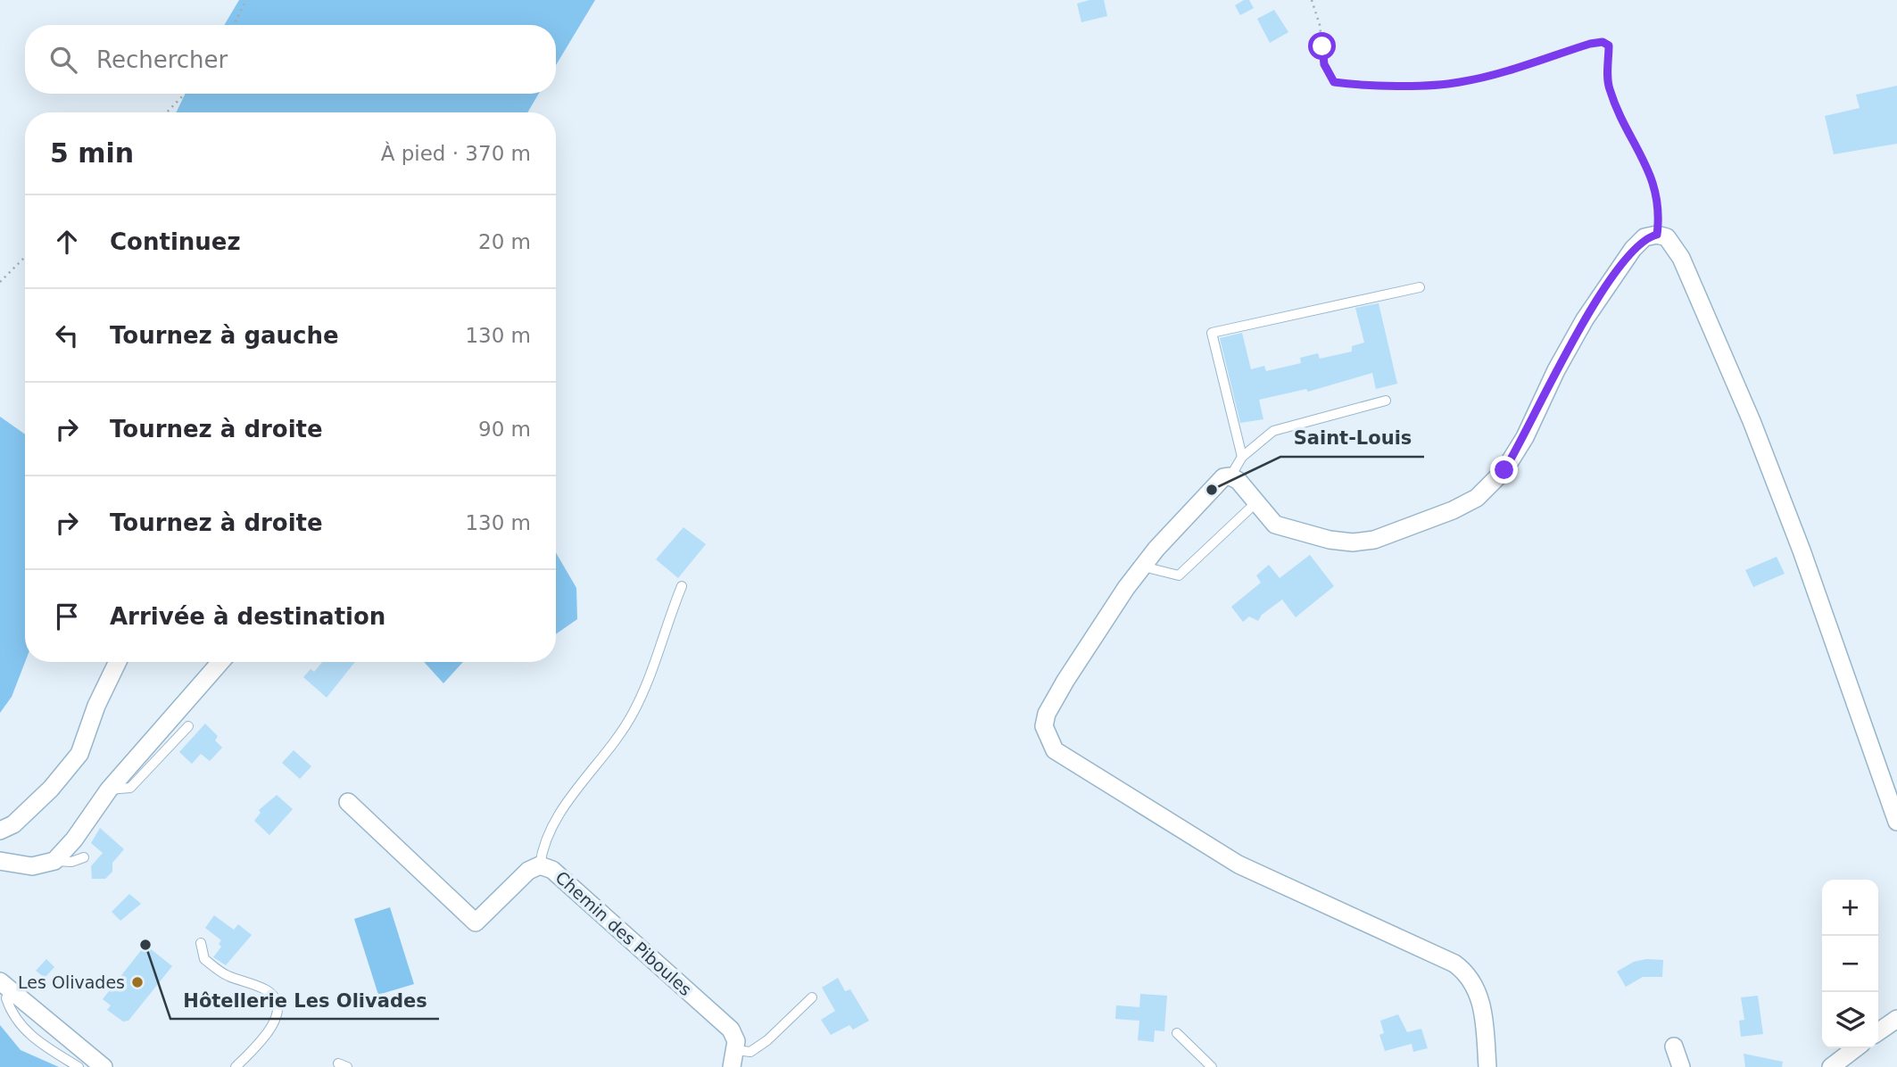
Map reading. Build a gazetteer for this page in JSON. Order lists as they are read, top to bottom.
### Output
{
  "streets": {
    "street": ["Chemin des Piboules"]
  },
  "places": ["Saint-Louis", "Hôtellerie Les Olivades", "Les Olivades"],
  "page": {
    "search": "Rechercher",
    "heading": ["5 min", "À pied · 370 m"],
    "list": [
      ["Continuez", "20 m"],
      ["Tournez à gauche", "130 m"],
      ["Tournez à droite", "90 m"],
      ["Tournez à droite", "130 m"],
      "Arrivée à destination"
    ],
    "map_buttons": ["+", "−"]
  }
}
